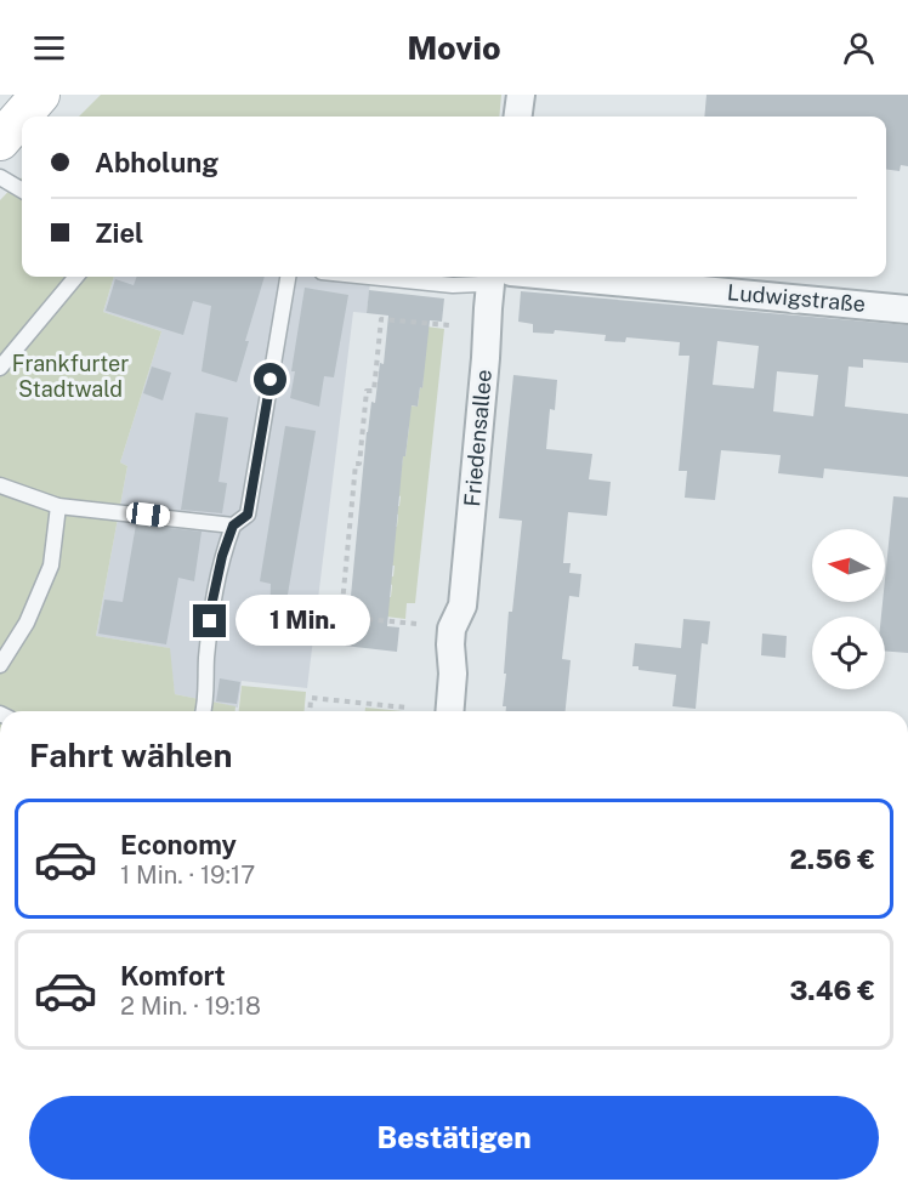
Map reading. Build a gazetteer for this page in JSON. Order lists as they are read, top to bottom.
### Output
{
  "streets": {
    "street": ["Ludwigstraße", "Friedensallee"]
  },
  "crossings": [
    ["Ludwigstraße", "Friedensallee"]
  ],
  "parks": ["Frankfurter Stadtwald"],
  "north": "left",
  "page": {
    "header": "Movio",
    "banner": ["Abholung", "Ziel"],
    "bubble": "1 Min.",
    "heading": "Fahrt wählen",
    "list": [
      {
        "name": "Economy",
        "note": "1 Min. · 19:17",
        "value": "2.56 €"
      },
      {
        "name": "Komfort",
        "note": "2 Min. · 19:18",
        "value": "3.46 €"
      }
    ],
    "buttons": "Bestätigen"
  }
}
